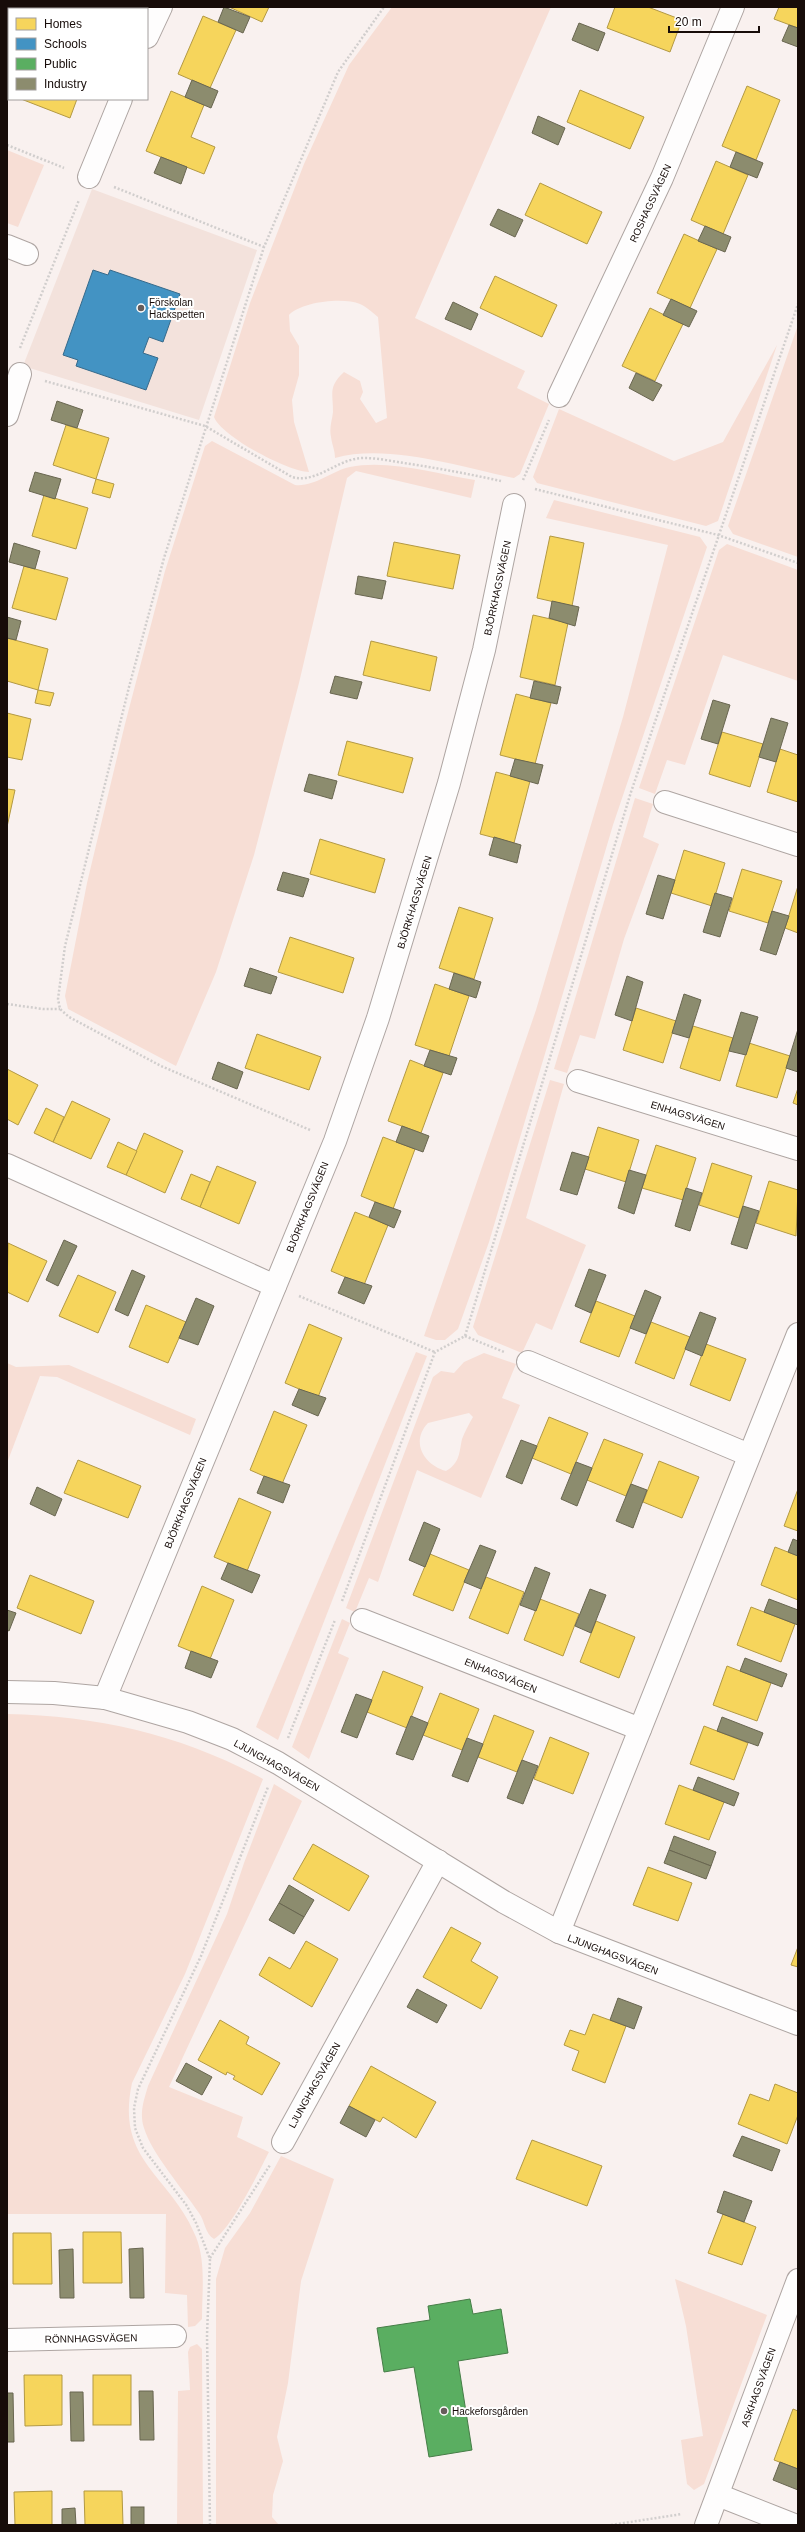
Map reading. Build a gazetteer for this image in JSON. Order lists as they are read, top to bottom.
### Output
{
  "streets": {
    "street": [
      "ROSHAGSVÄGEN",
      "BJÖRKHAGSVÄGEN",
      "ENHAGSVÄGEN",
      "LJUNGHAGSVÄGEN",
      "RÖNNHAGSVÄGEN",
      "ASKHAGSVÄGEN"
    ]
  },
  "crossings": [
    ["BJÖRKHAGSVÄGEN", "LJUNGHAGSVÄGEN"]
  ],
  "places": ["Förskolan Hackspetten", "Hackeforsgården"],
  "legend": [
    "Homes",
    "Schools",
    "Public",
    "Industry"
  ],
  "scale_bar": "20 m"
}
